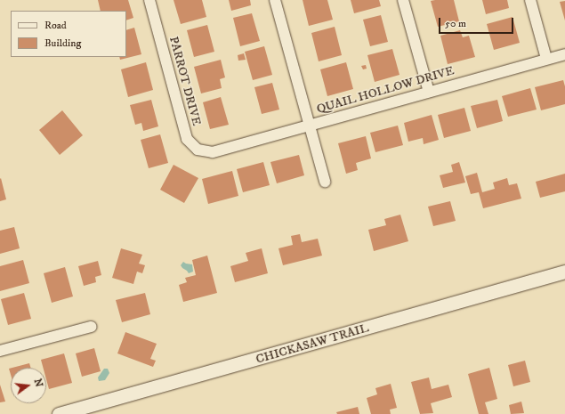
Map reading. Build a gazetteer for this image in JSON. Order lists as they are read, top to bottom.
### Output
{
  "streets": {
    "street": ["PARROT DRIVE", "QUAIL HOLLOW DRIVE", "CHICKASAW TRAIL"]
  },
  "crossings": [
    ["PARROT DRIVE", "QUAIL HOLLOW DRIVE"]
  ],
  "legend": ["Road", "Building"],
  "scale_bar": "50 m",
  "north": "right"
}
